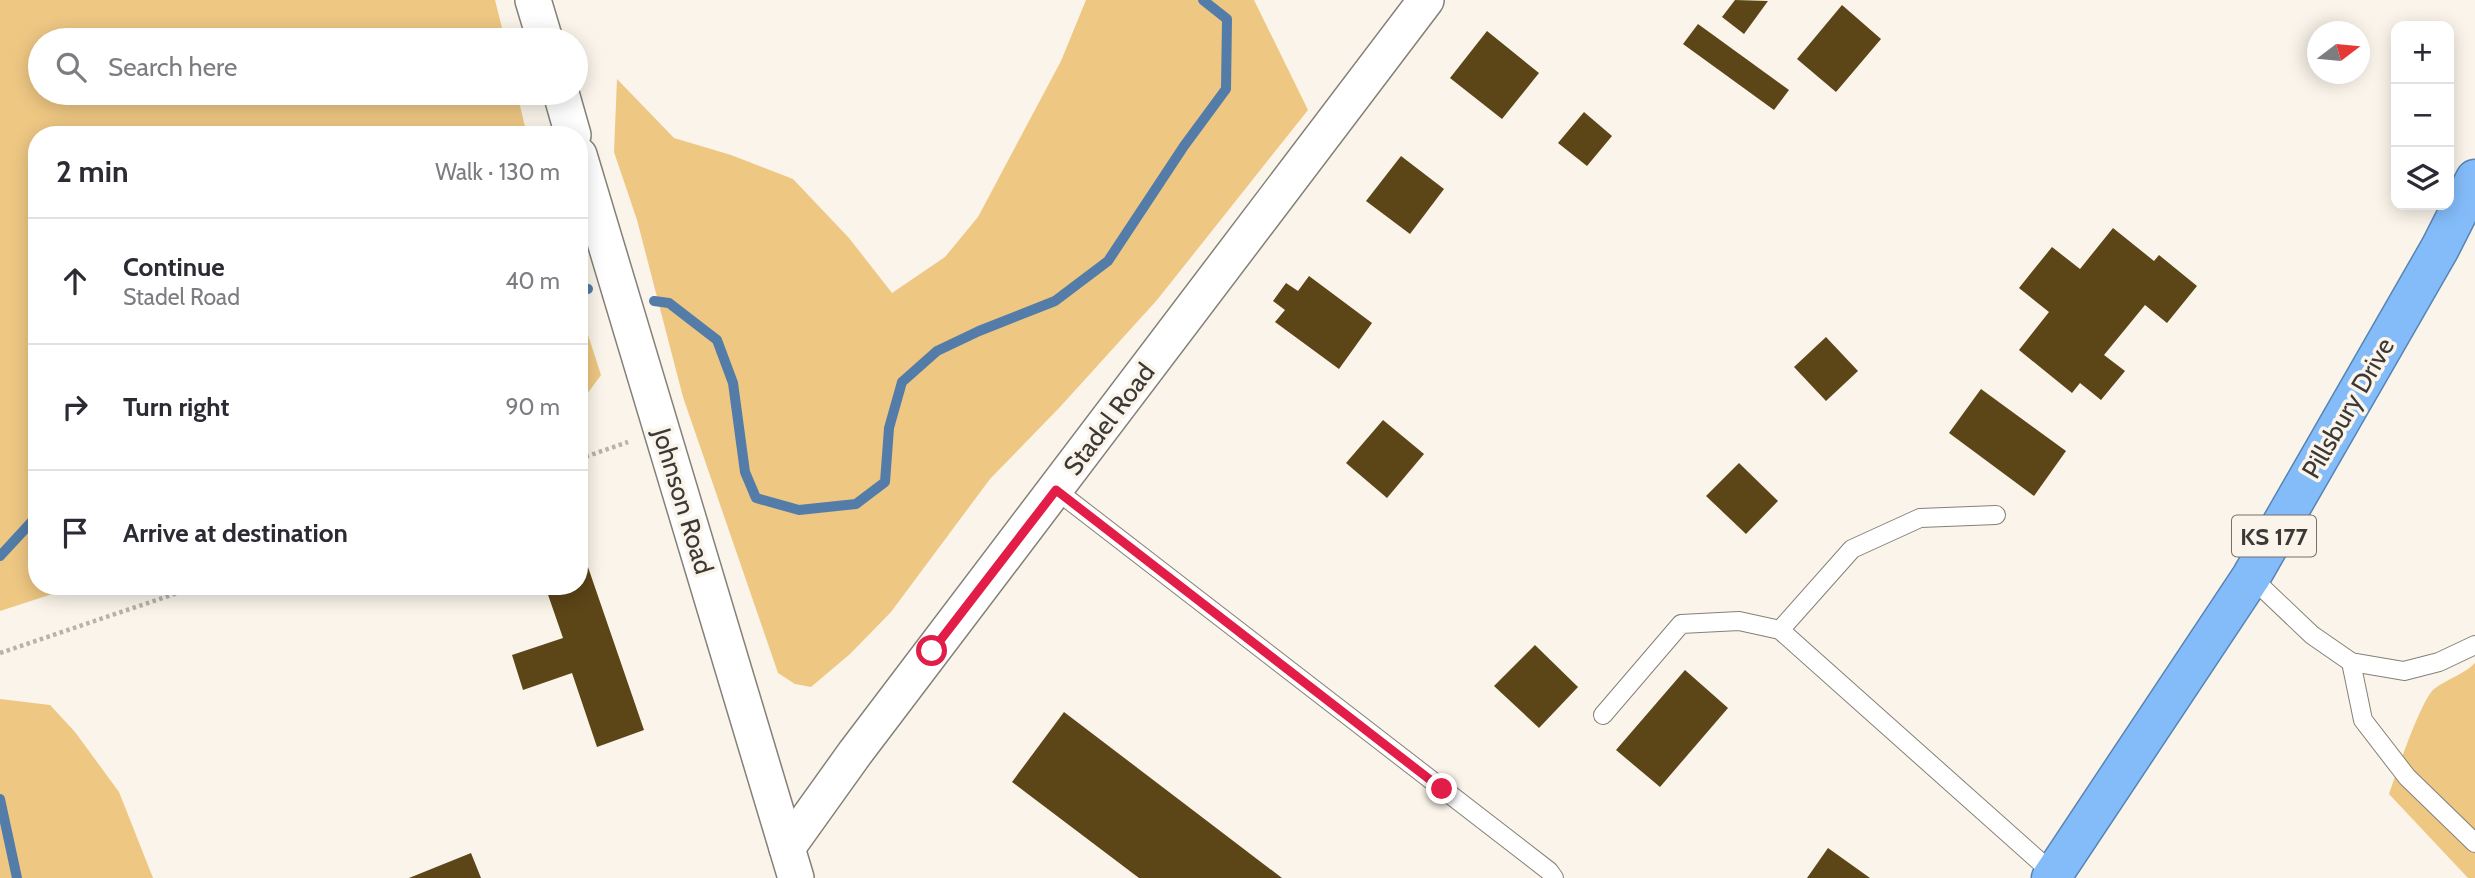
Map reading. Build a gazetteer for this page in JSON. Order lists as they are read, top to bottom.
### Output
{
  "streets": {
    "highway": ["Pillsbury Drive", "KS 177"],
    "street": ["Stadel Road", "Johnson Road"]
  },
  "crossings": [
    ["Stadel Road", "Johnson Road"]
  ],
  "north": "right",
  "page": {
    "map_buttons": ["+", "−"],
    "search": "Search here",
    "heading": ["2 min", "Walk · 130 m"],
    "list": [
      ["Continue", "Stadel Road", "40 m"],
      ["Turn right", "90 m"],
      "Arrive at destination"
    ]
  }
}
